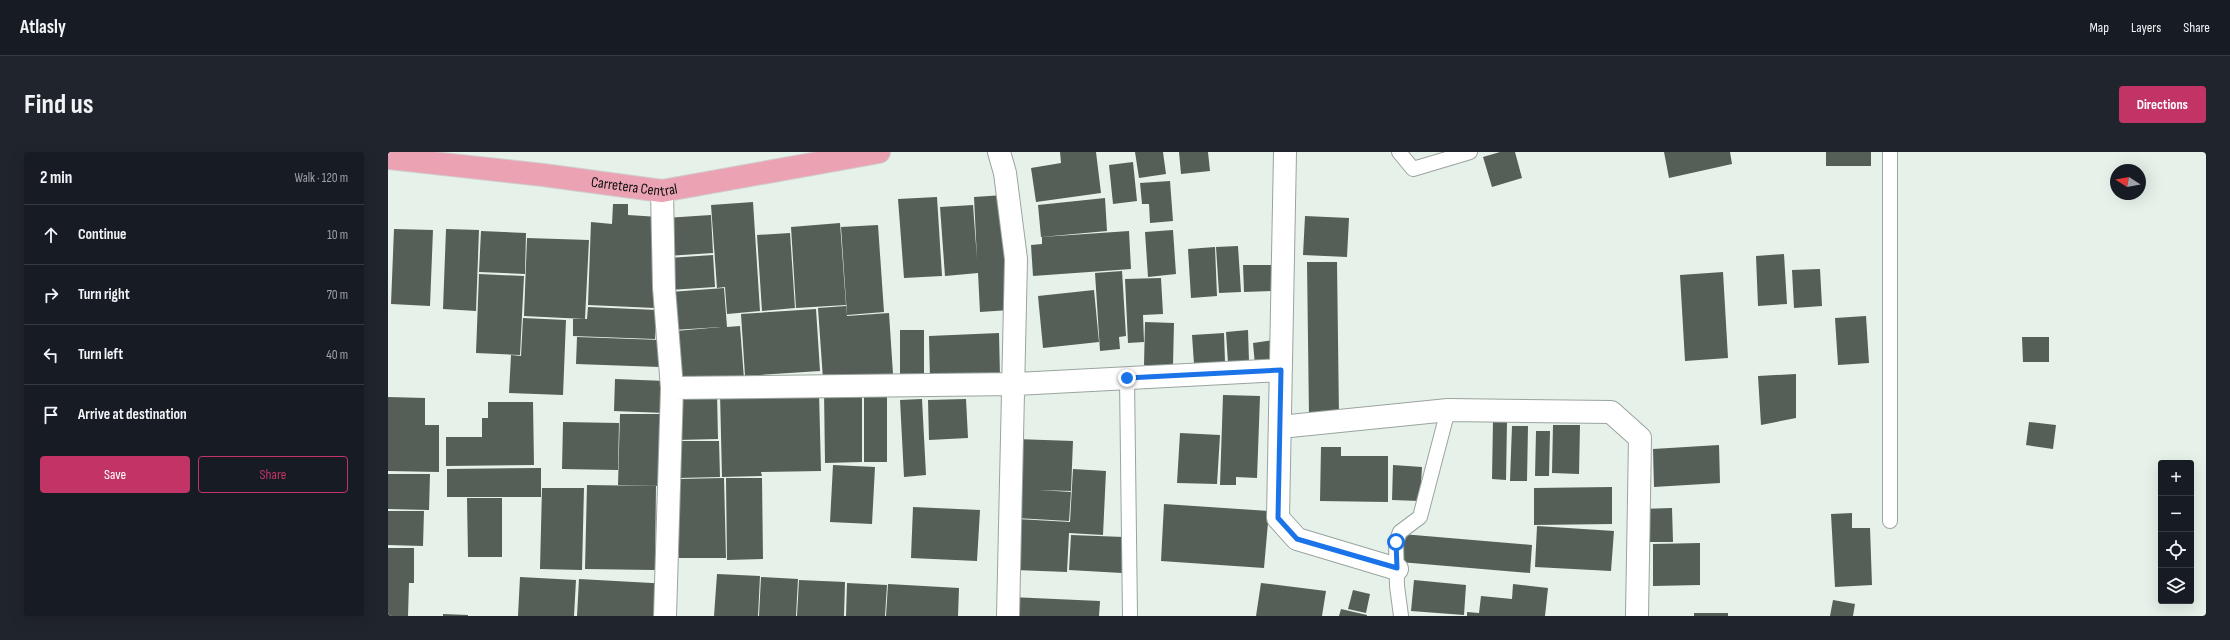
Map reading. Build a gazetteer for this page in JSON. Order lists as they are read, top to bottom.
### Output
{
  "streets": {
    "highway": ["Carretera Central"]
  },
  "north": "left",
  "page": {
    "header": "Atlasly",
    "nav": ["Map", "Layers", "Share"],
    "buttons": [
      "Directions",
      ["Save", "Share"]
    ],
    "title": "Find us",
    "heading": ["2 min", "Walk · 120 m"],
    "list": [
      ["Continue", "10 m"],
      ["Turn right", "70 m"],
      ["Turn left", "40 m"],
      "Arrive at destination"
    ],
    "map_buttons": ["+", "−"]
  }
}
